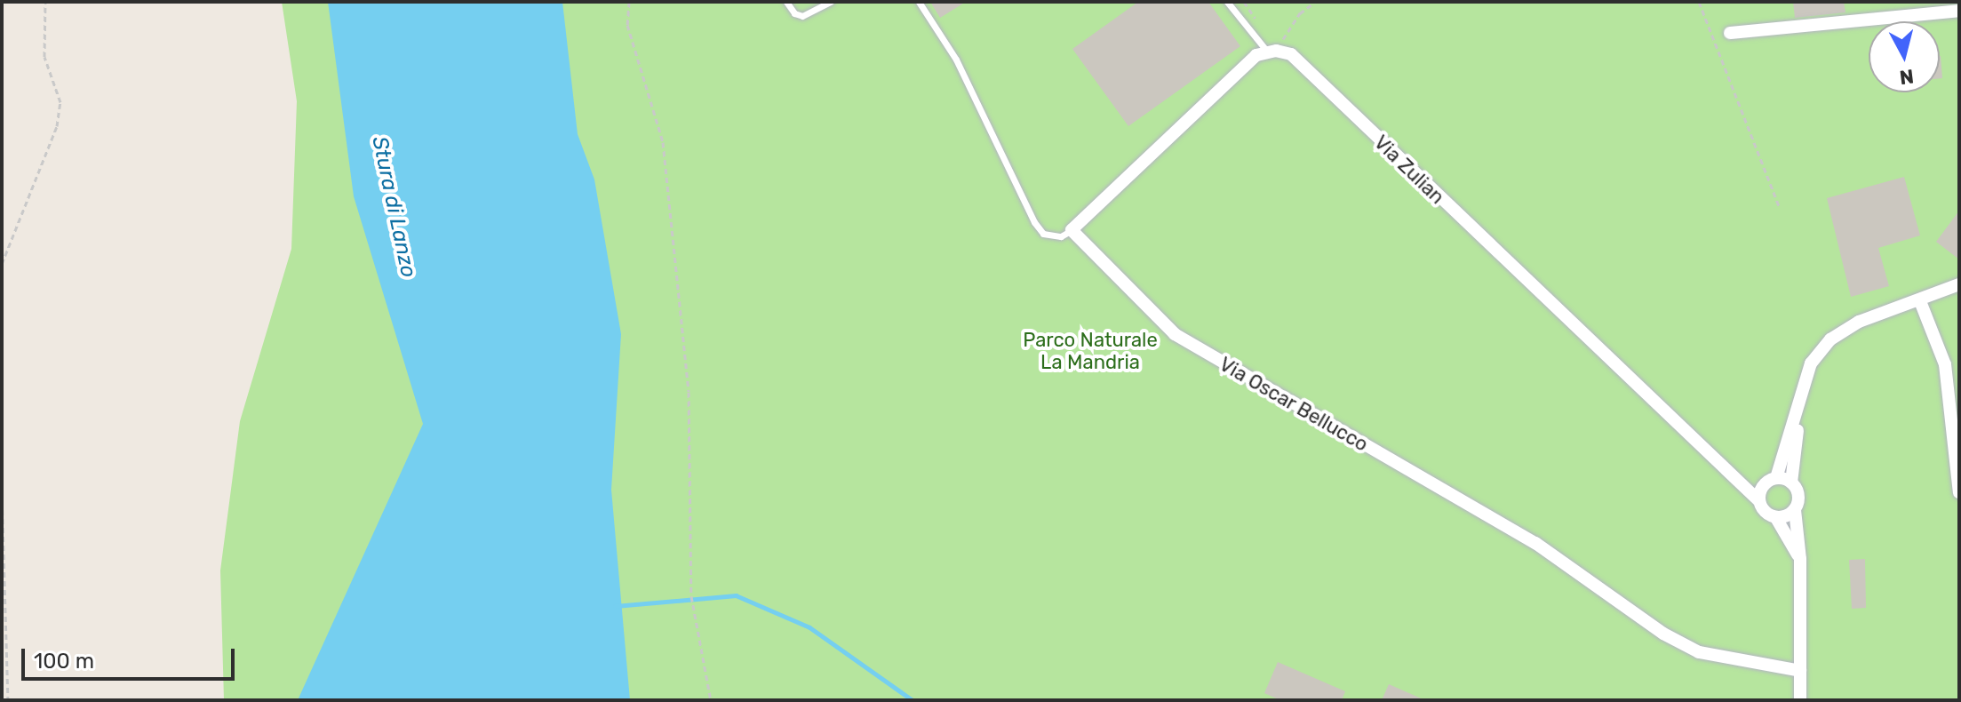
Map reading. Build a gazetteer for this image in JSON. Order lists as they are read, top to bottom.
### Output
{
  "streets": {
    "street": ["Via Zulian", "Via Oscar Bellucco"]
  },
  "water": ["Stura di Lanzo"],
  "parks": ["Parco Naturale La Mandria"],
  "scale_bar": "100 m",
  "north": "bottom"
}
